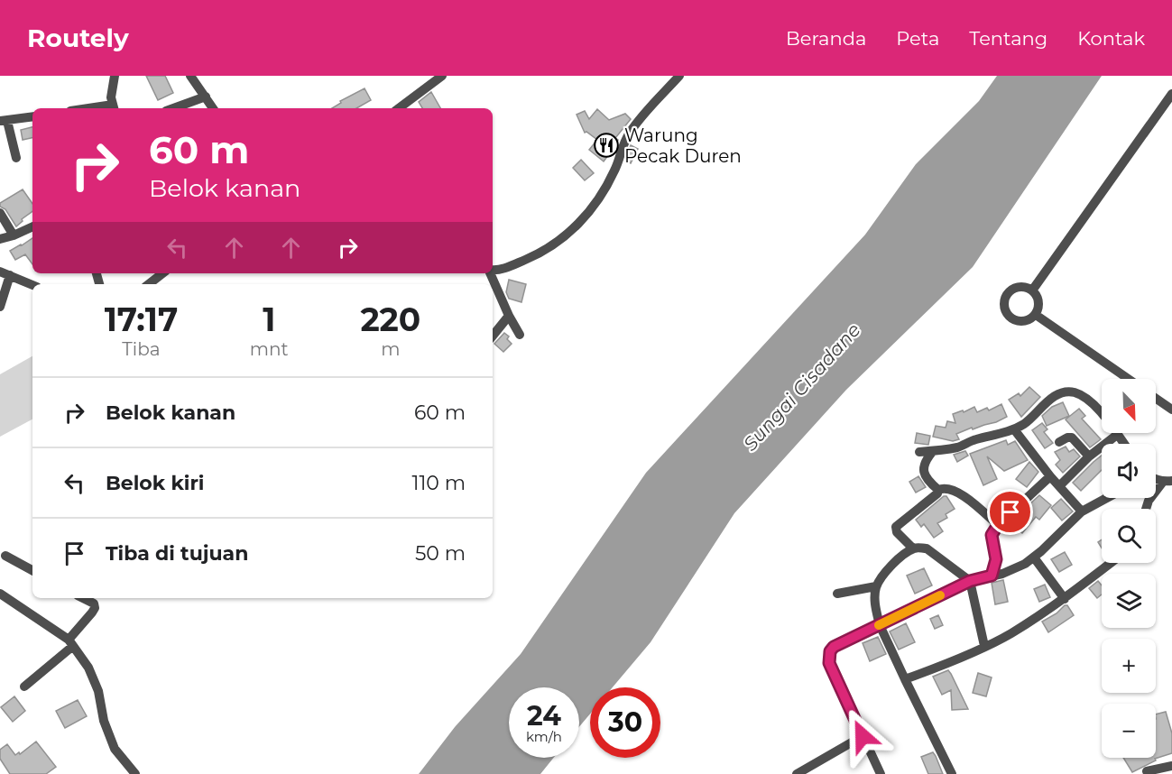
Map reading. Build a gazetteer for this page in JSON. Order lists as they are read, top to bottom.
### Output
{
  "water": ["Sungai Cisadane"],
  "places": {
    "restaurant": ["Warung Pecak Duren"]
  },
  "north": "bottom right",
  "page": {
    "header": "Routely",
    "nav": [
      "Beranda",
      "Peta",
      "Tentang",
      "Kontak"
    ],
    "turn": ["60 m", "Belok kanan"],
    "eta": [
      "17:17",
      "Tiba",
      "1",
      "mnt",
      "220",
      "m"
    ],
    "list": [
      {
        "name": "Belok kanan",
        "value": "60 m"
      },
      {
        "name": "Belok kiri",
        "value": "110 m"
      },
      {
        "name": "Tiba di tujuan",
        "value": "50 m"
      }
    ],
    "map_buttons": ["+", "−"],
    "speed": "24 km/h",
    "limit": "30"
  }
}
